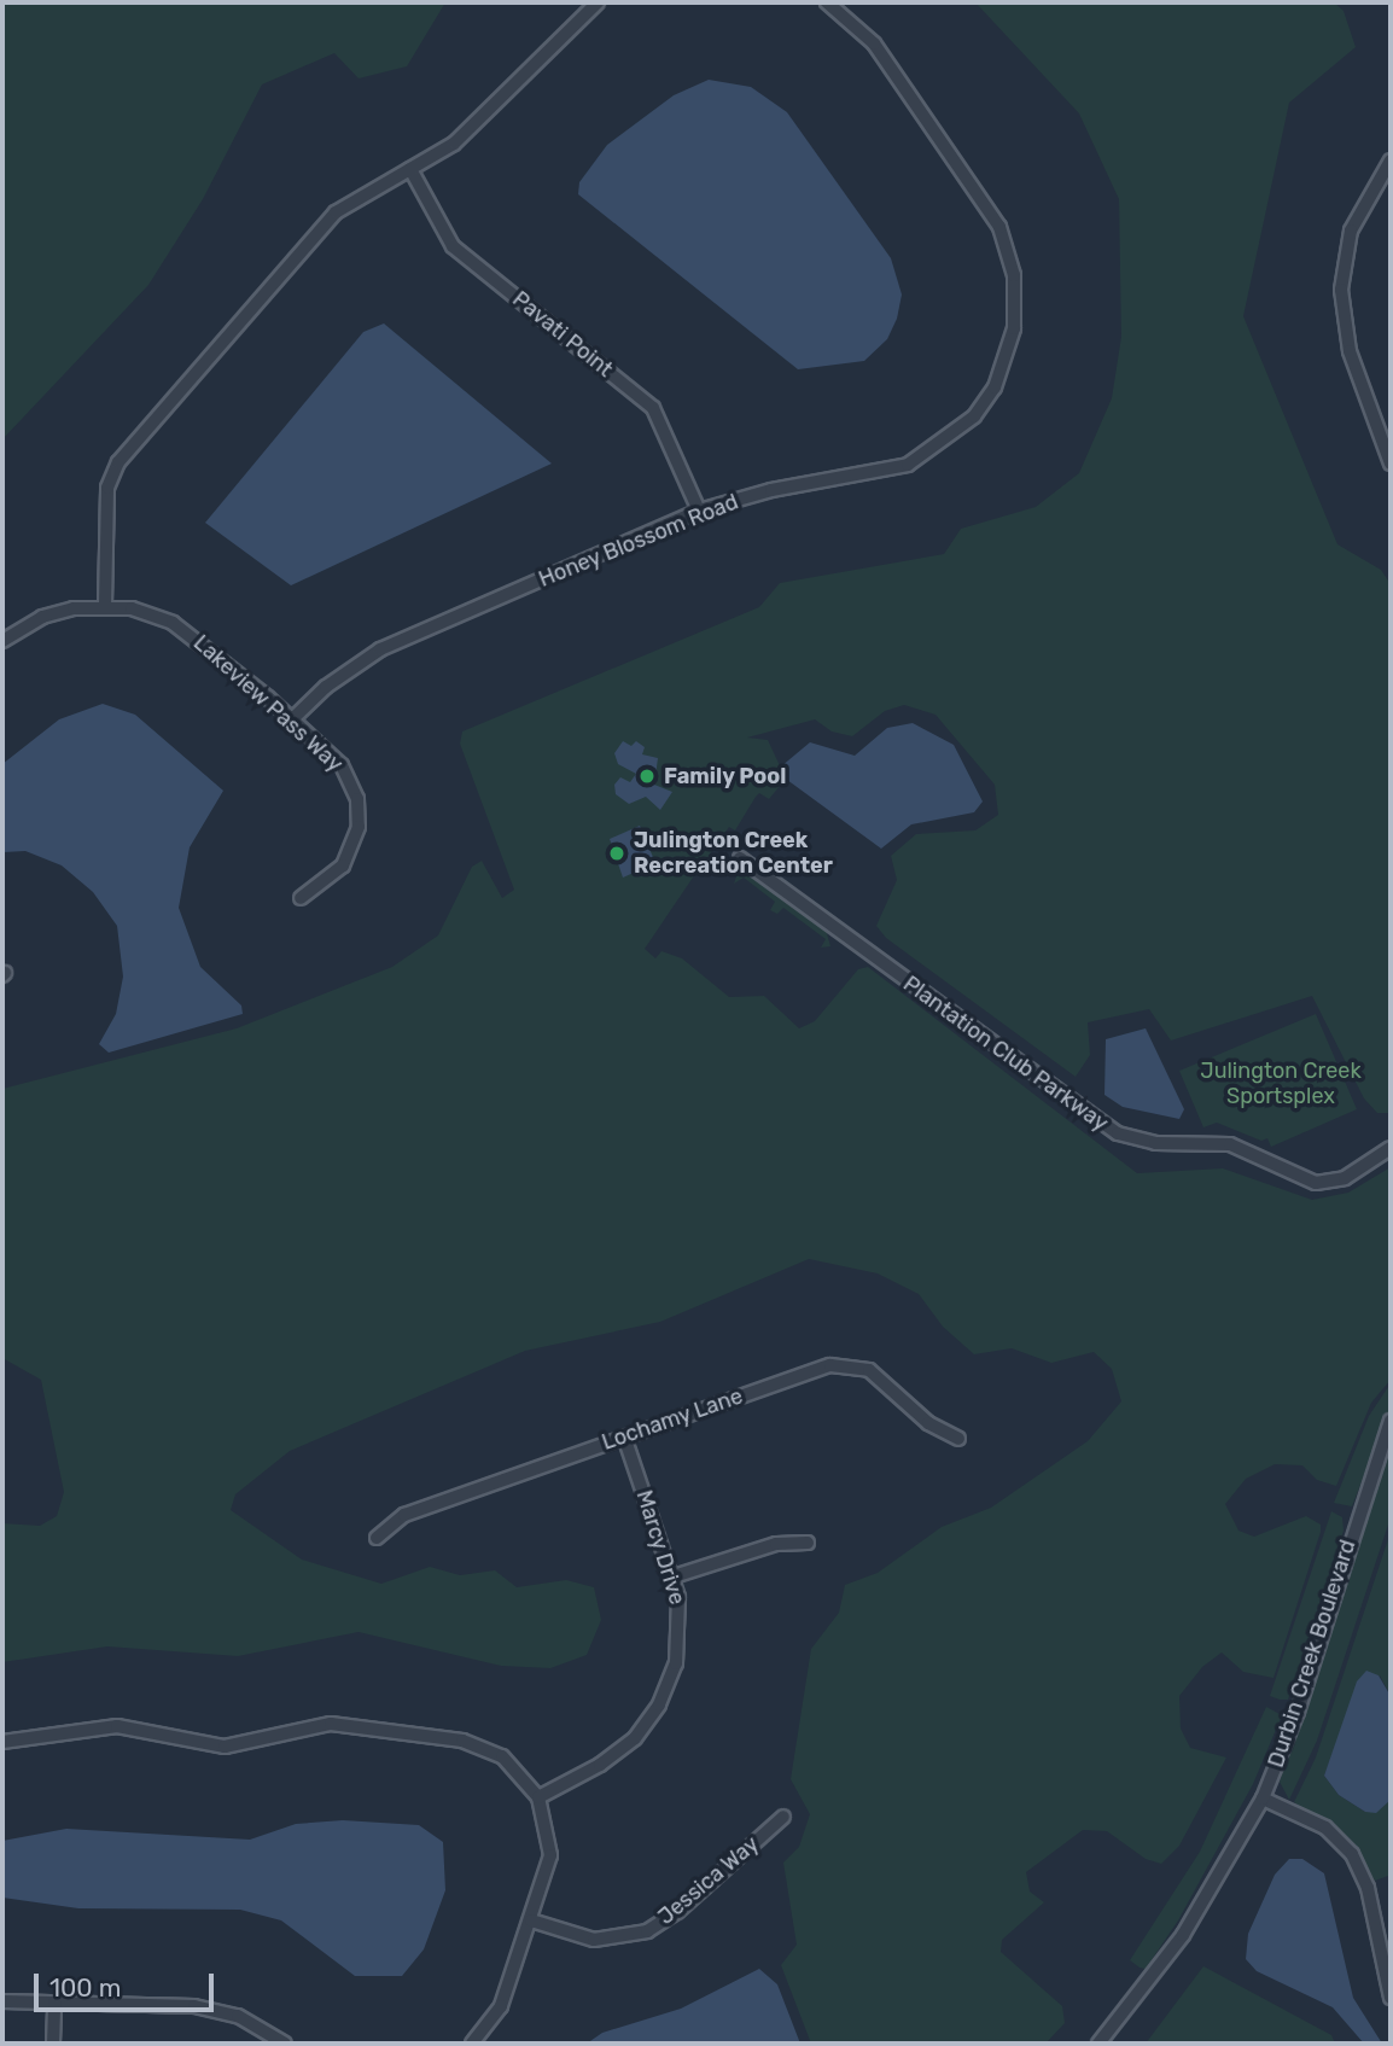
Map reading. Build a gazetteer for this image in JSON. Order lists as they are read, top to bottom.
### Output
{
  "streets": {
    "street": [
      "Pavati Point",
      "Honey Blossom Road",
      "Lakeview Pass Way",
      "Plantation Club Parkway",
      "Lochamy Lane",
      "Marcy Drive",
      "Durbin Creek Boulevard",
      "Jessica Way"
    ]
  },
  "crossings": [
    ["Pavati Point", "Honey Blossom Road"],
    ["Honey Blossom Road", "Lakeview Pass Way"],
    ["Lochamy Lane", "Marcy Drive"]
  ],
  "parks": ["Julington Creek Sportsplex"],
  "places": ["Family Pool", "Julington Creek Recreation Center"],
  "scale_bar": "100 m"
}
